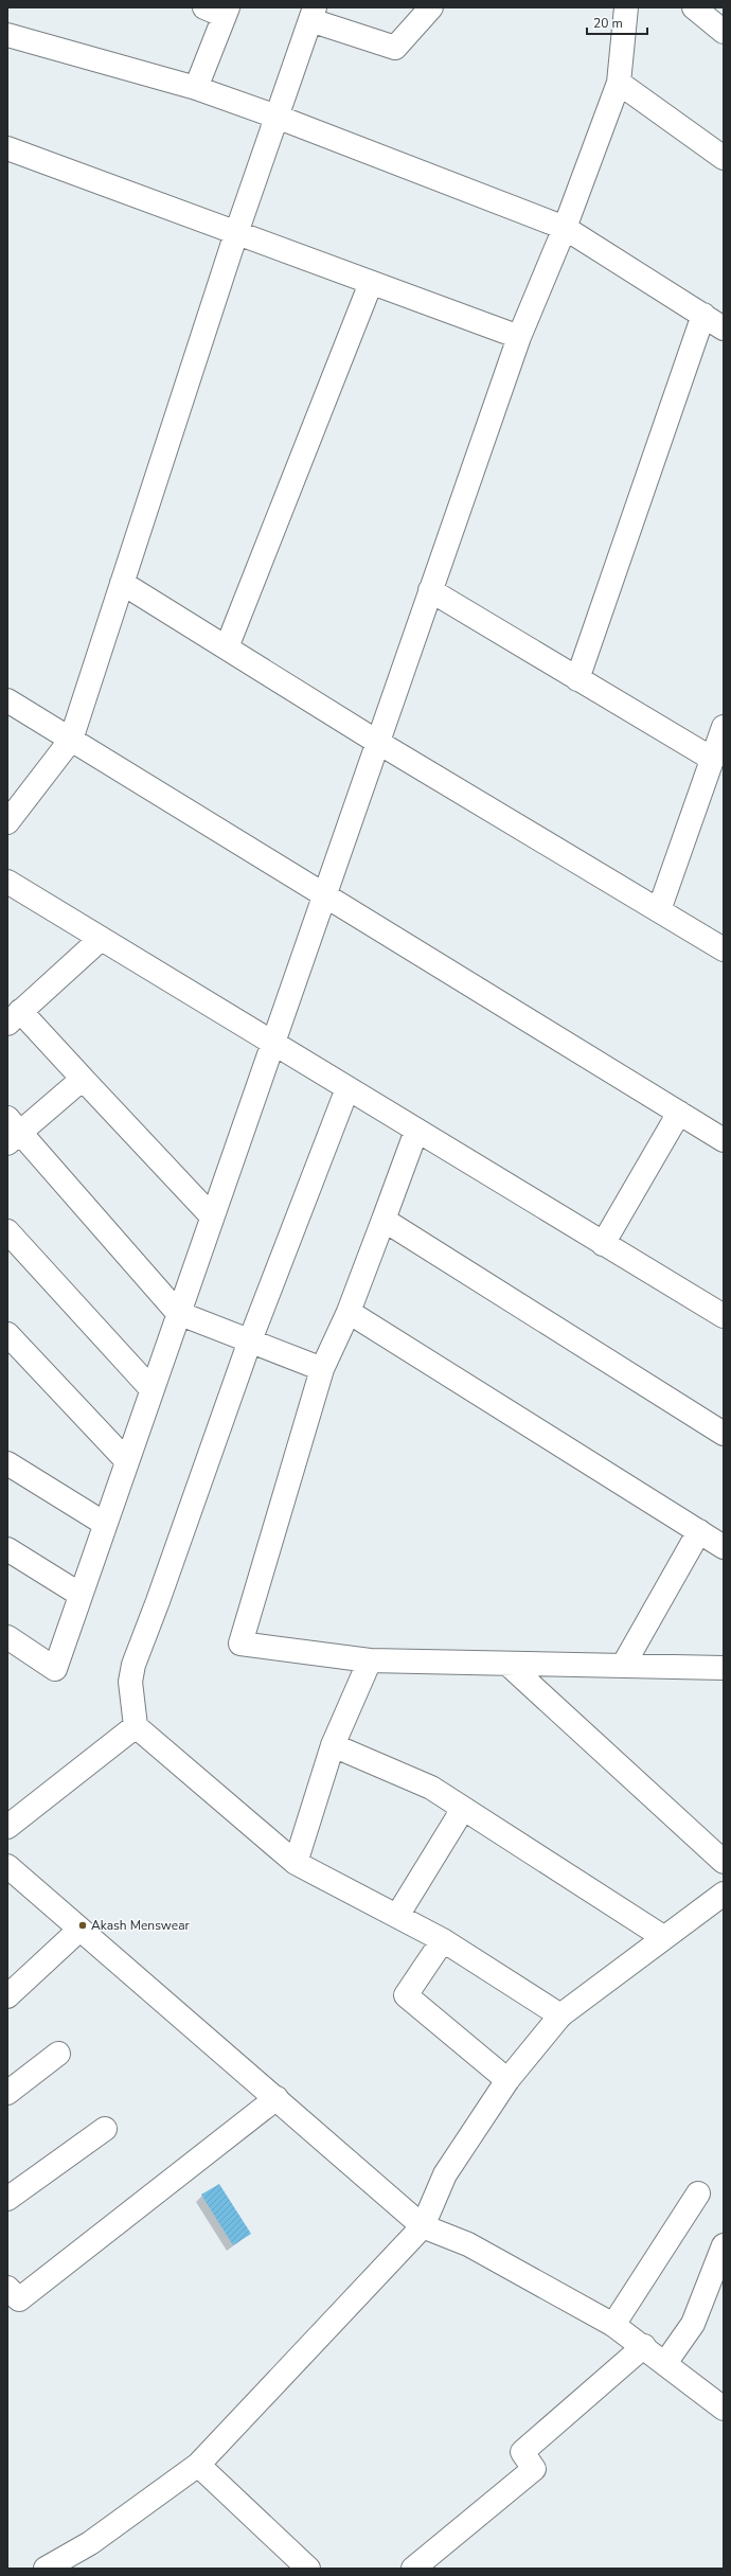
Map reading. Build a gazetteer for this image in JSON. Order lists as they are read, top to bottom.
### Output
{
  "places": ["Akash Menswear"],
  "scale_bar": "20 m"
}
